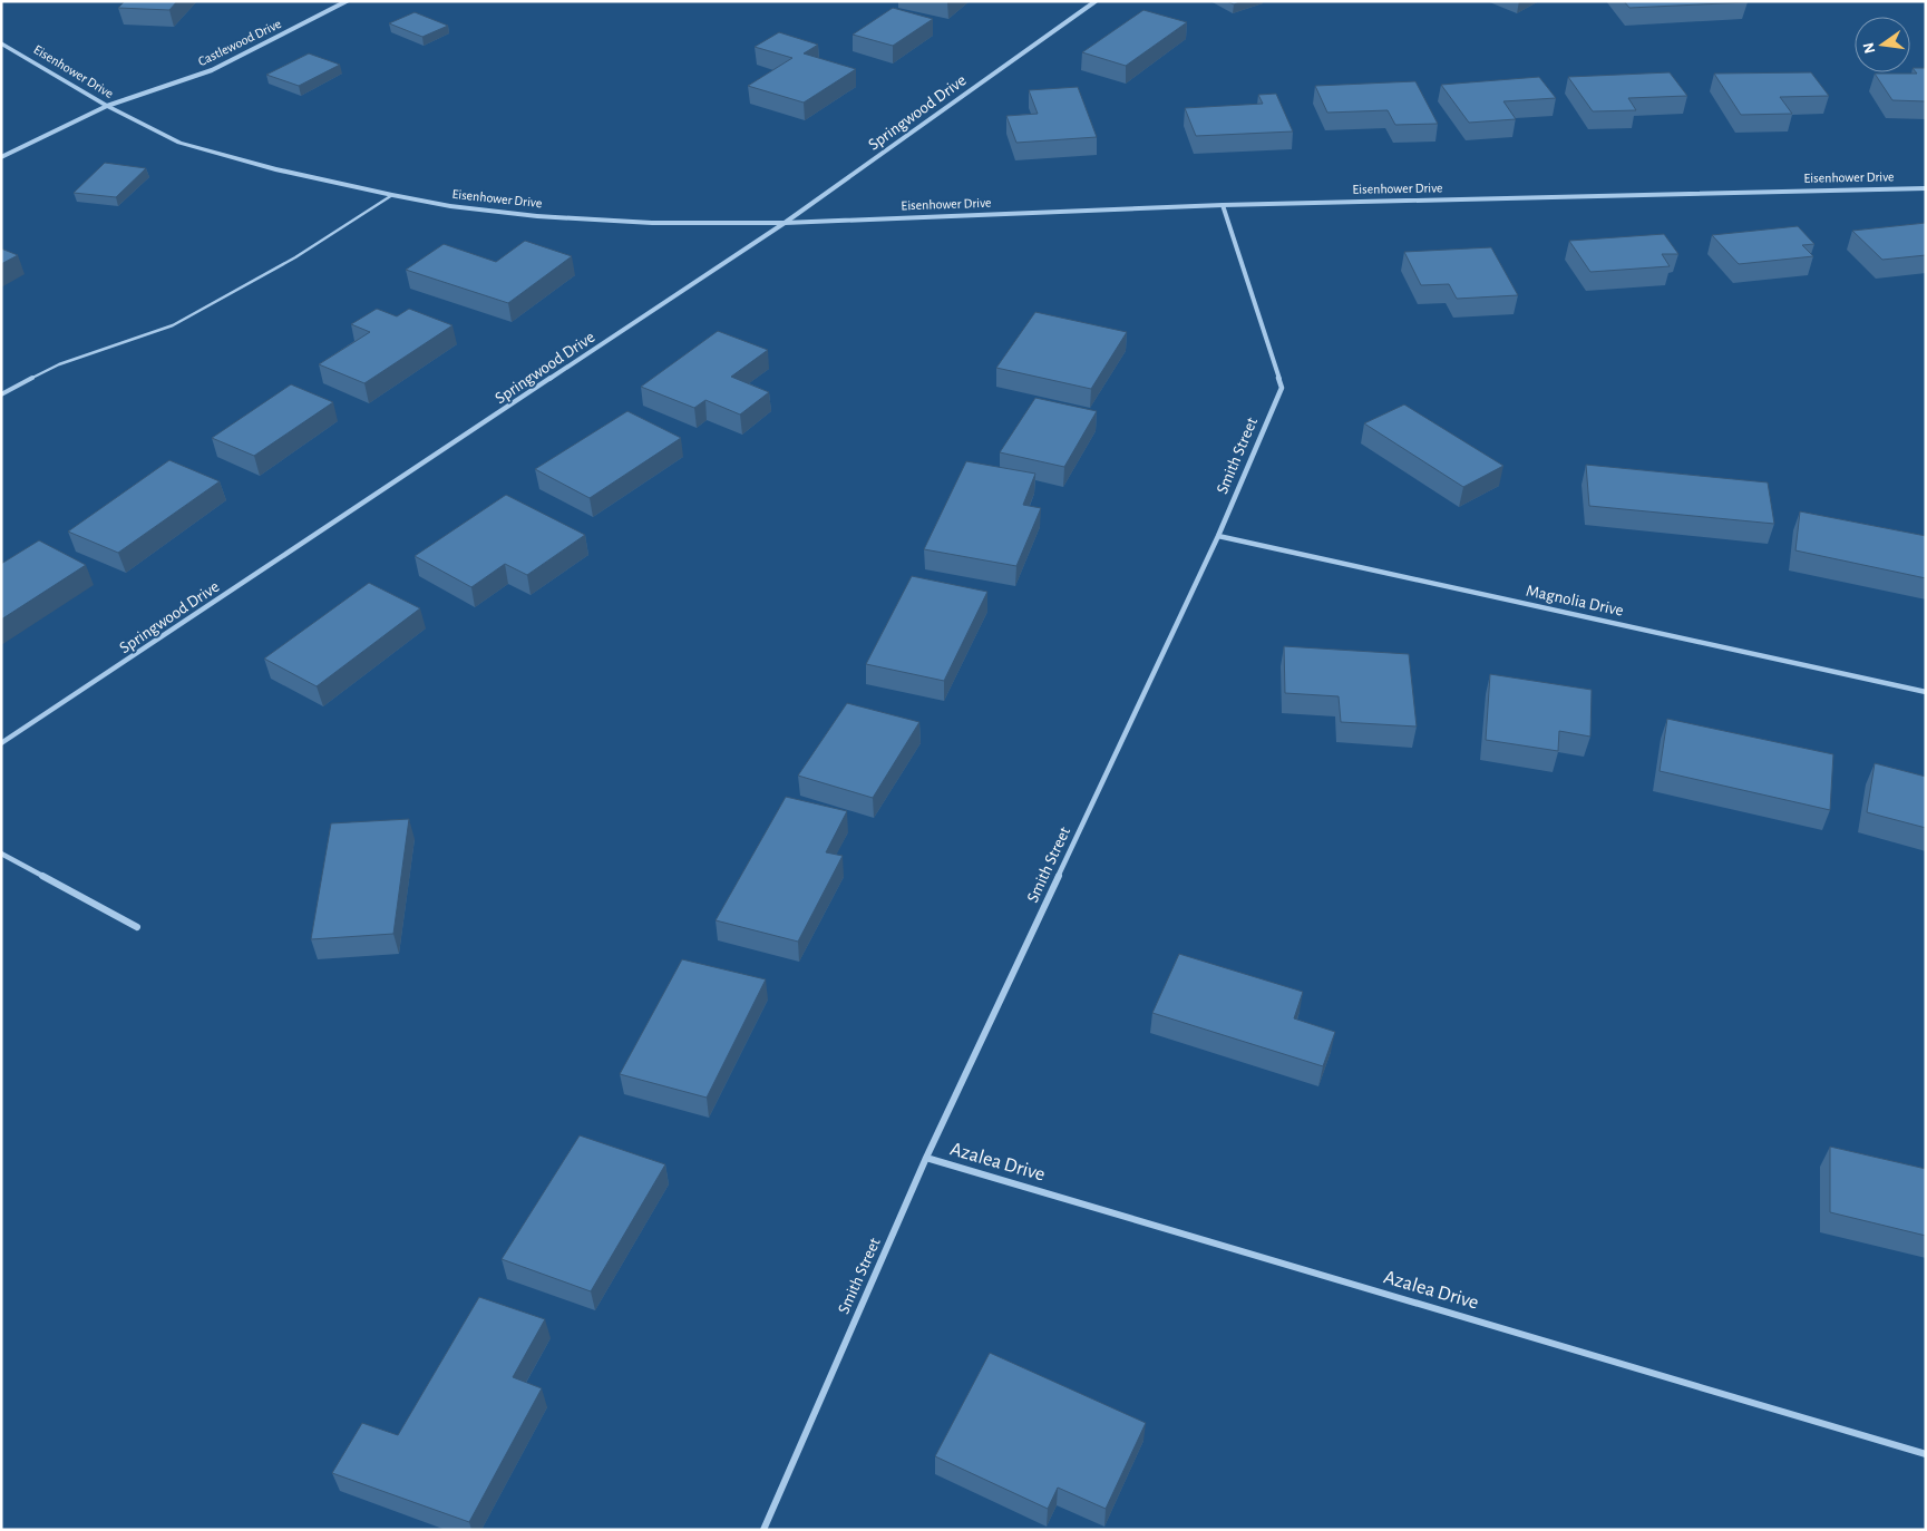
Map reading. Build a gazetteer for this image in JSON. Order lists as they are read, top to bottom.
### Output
{
  "streets": {
    "street": [
      "Castlewood Drive",
      "Eisenhower Drive",
      "Springwood Drive",
      "Smith Street",
      "Magnolia Drive",
      "Azalea Drive"
    ]
  },
  "crossings": [
    ["Castlewood Drive", "Eisenhower Drive"],
    ["Eisenhower Drive", "Springwood Drive"],
    ["Eisenhower Drive", "Smith Street"],
    ["Smith Street", "Magnolia Drive"],
    ["Smith Street", "Azalea Drive"]
  ],
  "north": "left"
}
